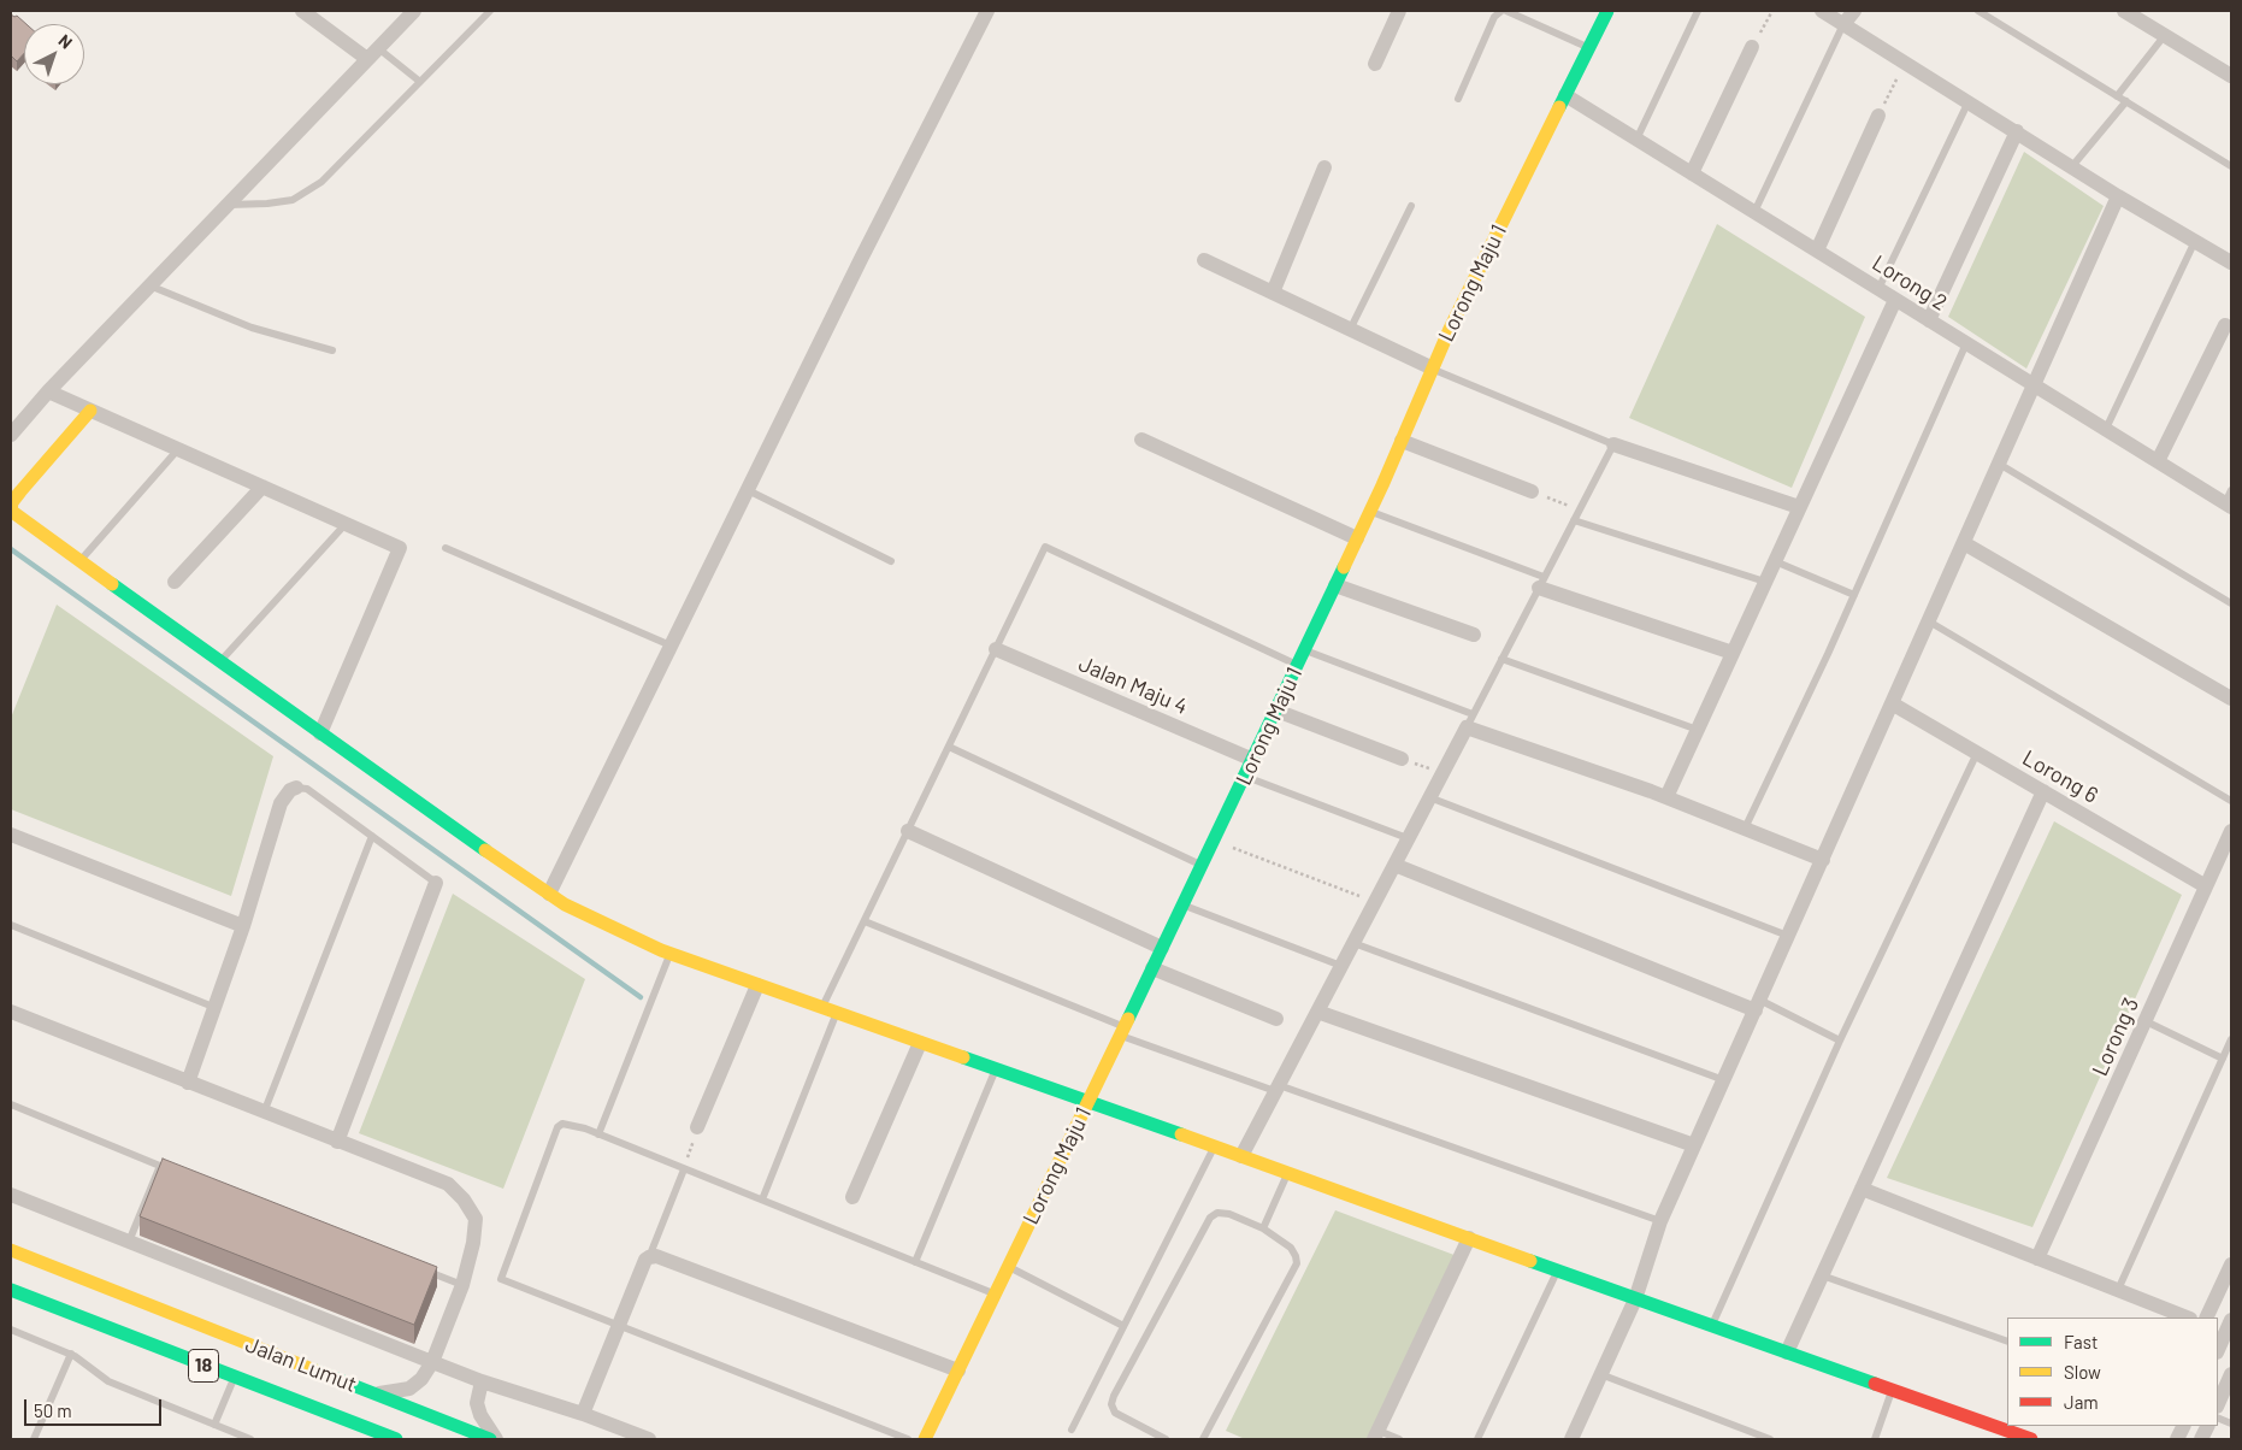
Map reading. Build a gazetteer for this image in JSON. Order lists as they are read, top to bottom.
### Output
{
  "streets": {
    "street": [
      "Lorong Maju 1",
      "Lorong 2",
      "Jalan Maju 4",
      "Lorong 6",
      "Lorong 3",
      "Jalan Lumut",
      "18"
    ]
  },
  "crossings": [
    ["Lorong Maju 1", "Lorong 2"],
    ["Lorong Maju 1", "Jalan Maju 4"],
    ["Lorong 6", "Lorong 3"]
  ],
  "legend": ["Fast", "Slow", "Jam"],
  "scale_bar": "50 m",
  "north": "top right"
}
